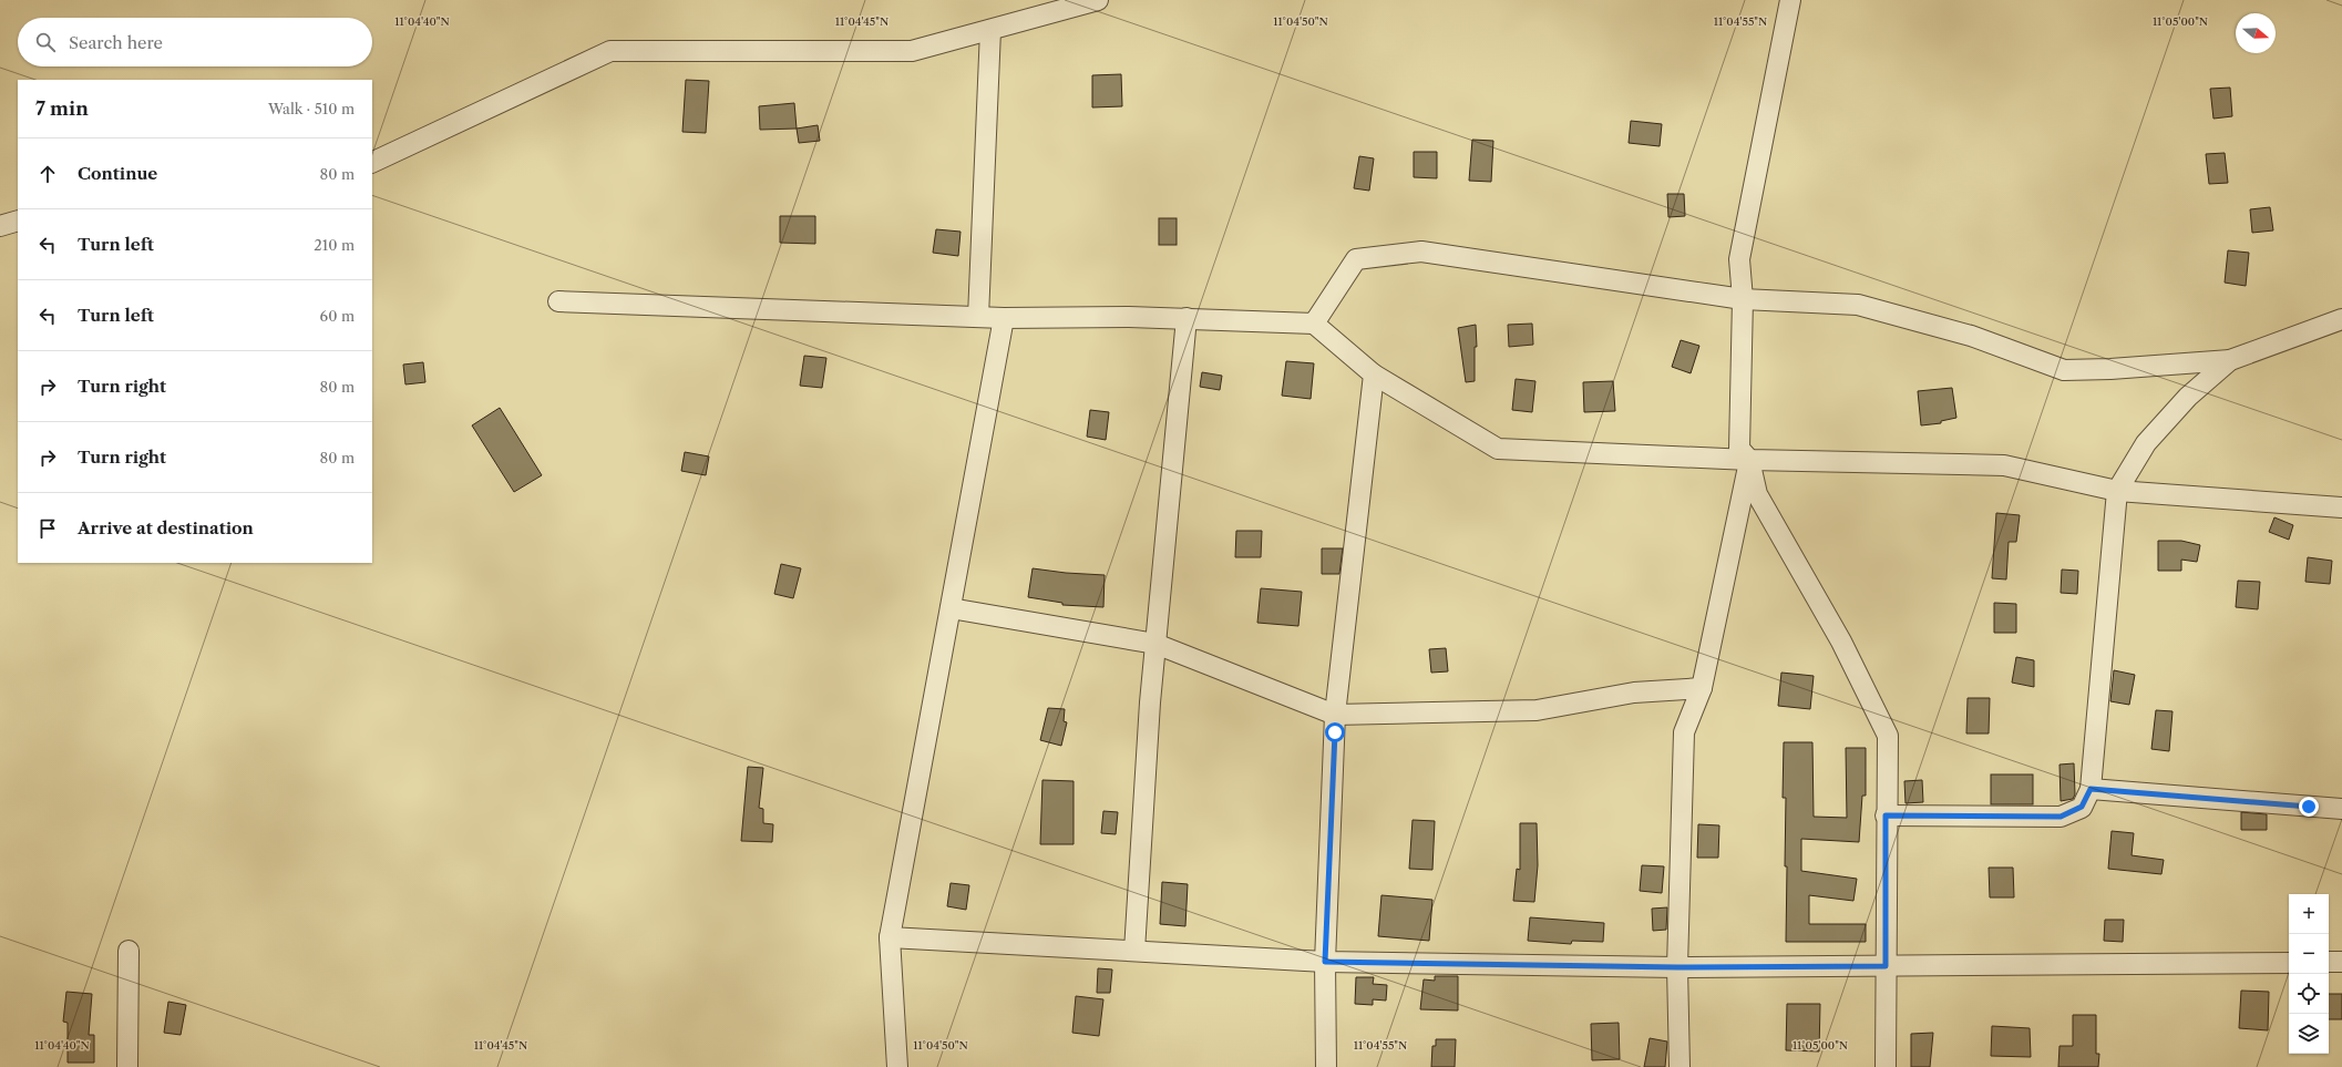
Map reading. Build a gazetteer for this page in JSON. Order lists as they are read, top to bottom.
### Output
{
  "north": "right",
  "page": {
    "search": "Search here",
    "heading": ["7 min", "Walk · 510 m"],
    "list": [
      ["Continue", "80 m"],
      ["Turn left", "210 m"],
      ["Turn left", "60 m"],
      ["Turn right", "80 m"],
      ["Turn right", "80 m"],
      "Arrive at destination"
    ],
    "map_buttons": ["+", "−"]
  },
  "coordinates": [
    "11°04'40\"N",
    "11°04'45\"N",
    "11°04'50\"N",
    "11°04'55\"N",
    "11°05'00\"N"
  ]
}
